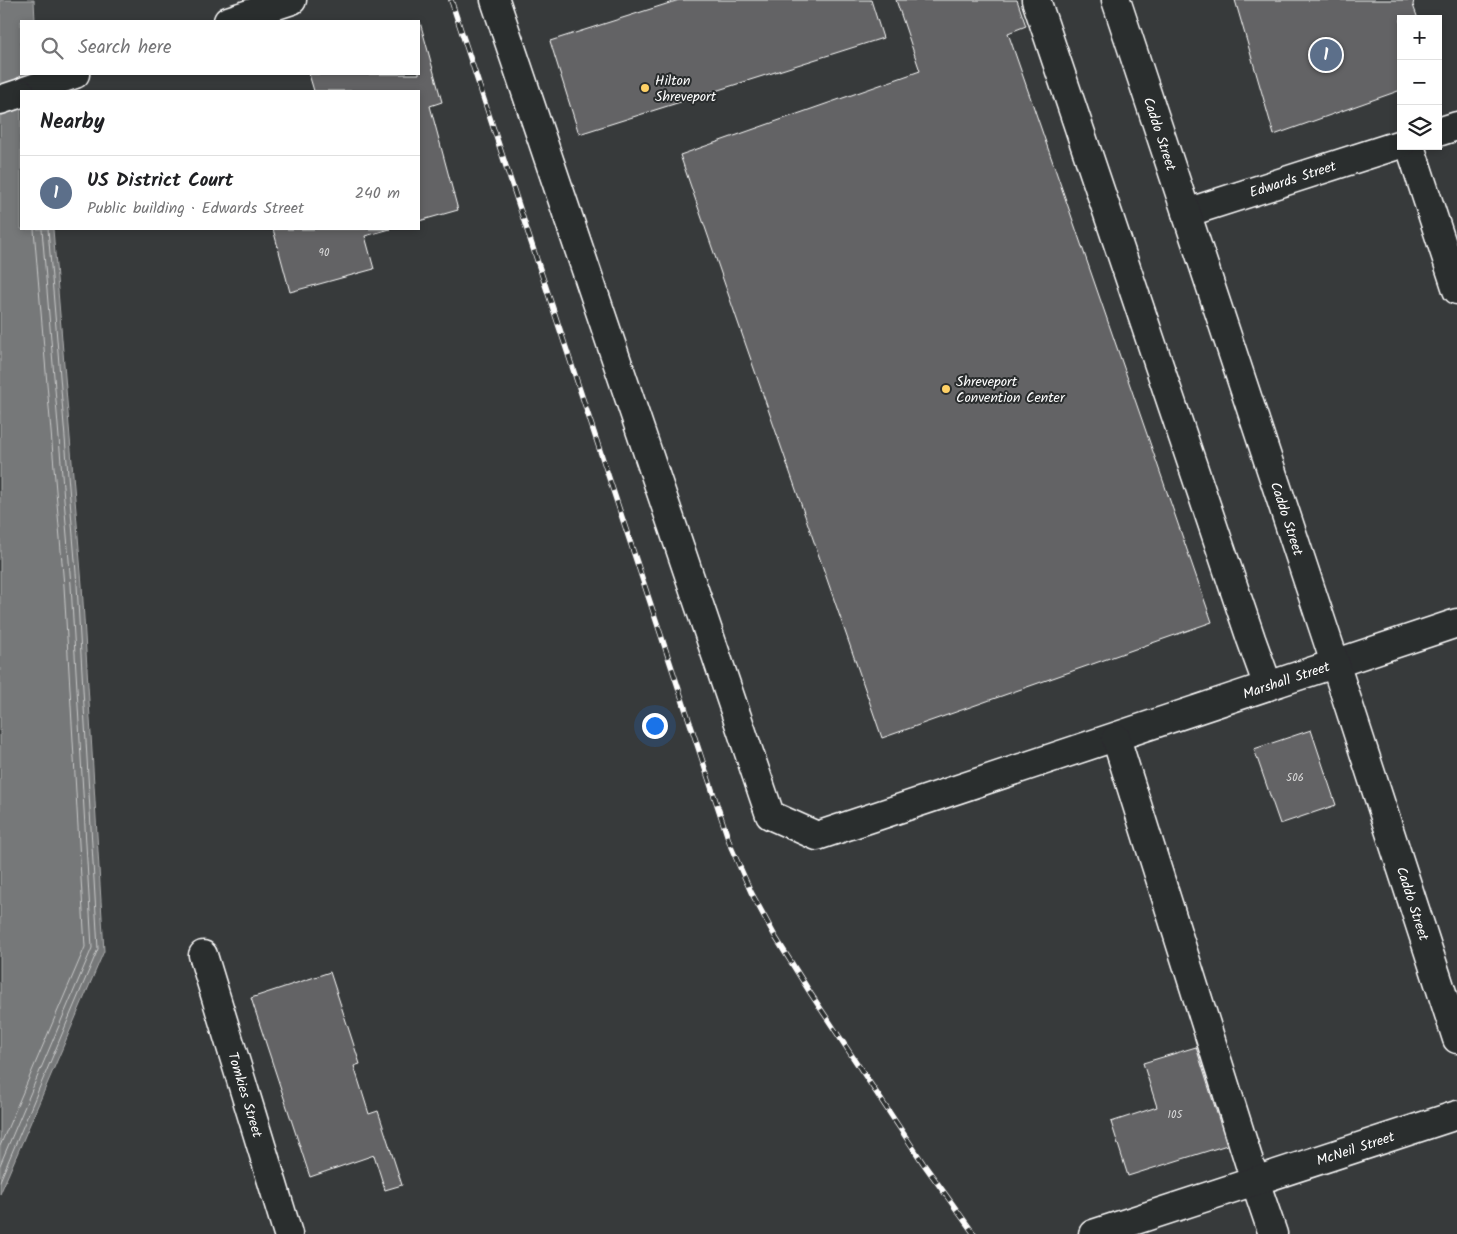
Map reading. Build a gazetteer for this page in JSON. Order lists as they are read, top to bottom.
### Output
{
  "streets": {
    "street": [
      "Caddo Street",
      "Edwards Street",
      "Marshall Street",
      "Tomkies Street",
      "McNeil Street"
    ]
  },
  "crossings": [
    ["Caddo Street", "Edwards Street"],
    ["Caddo Street", "Marshall Street"]
  ],
  "places": ["Hilton Shreveport", "Shreveport Convention Center"],
  "house_numbers": ["90", "506", "105"],
  "page": {
    "map_buttons": ["+", "−"],
    "search": "Search here",
    "pins": "1",
    "heading": "Nearby",
    "list": [
      {
        "mark": "1",
        "name": "US District Court",
        "note": "Public building · Edwards Street",
        "value": "240 m"
      }
    ]
  }
}
